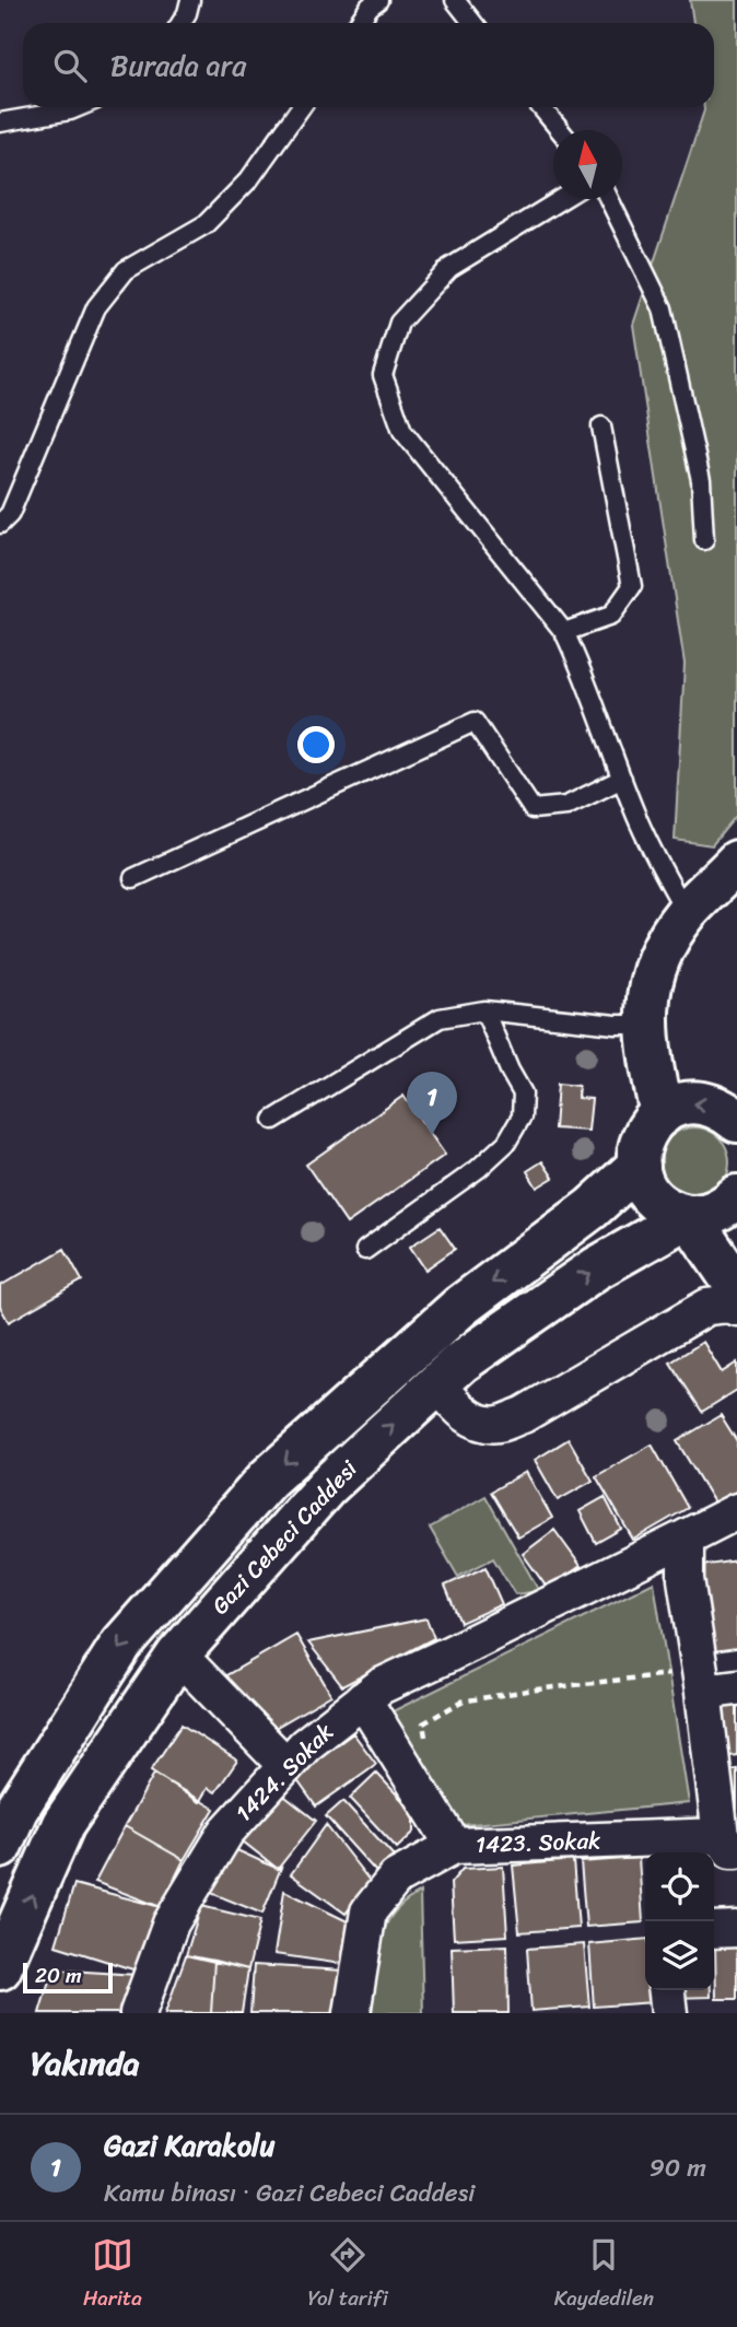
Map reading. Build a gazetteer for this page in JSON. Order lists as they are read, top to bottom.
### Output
{
  "streets": {
    "main road": ["Gazi Cebeci Caddesi"],
    "street": ["1424. Sokak", "1423. Sokak"]
  },
  "scale_bar": "20 m",
  "north": "top",
  "page": {
    "search": "Burada ara",
    "pins": "1",
    "scale": "20 m",
    "heading": "Yakında",
    "list": [
      {
        "mark": "1",
        "name": "Gazi Karakolu",
        "note": "Kamu binası · Gazi Cebeci Caddesi",
        "value": "90 m"
      }
    ],
    "nav": ["Harita", "Yol tarifi", "Kaydedilen"]
  }
}
